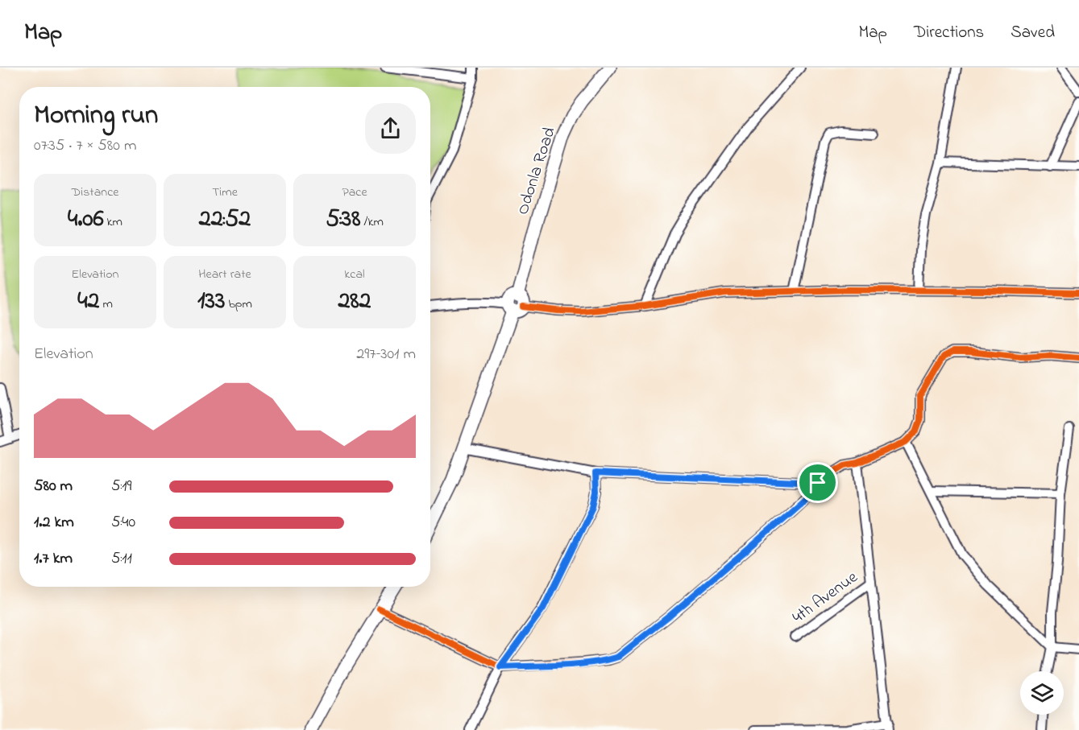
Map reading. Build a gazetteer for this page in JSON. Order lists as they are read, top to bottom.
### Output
{
  "streets": {
    "street": ["Odonla Road", "4th Avenue"]
  },
  "page": {
    "header": "Map",
    "nav": ["Map", "Directions", "Saved"],
    "heading": ["Morning run", "07:35 · 7 × 580 m"],
    "stats": [
      ["Distance", "4.06 km"],
      ["Time", "22:52"],
      ["Pace", "5:38 /km"],
      ["Elevation", "42 m"],
      ["Heart rate", "133 bpm"],
      ["kcal", "282"]
    ],
    "chart": ["Elevation", "297–301 m"],
    "list": [
      {
        "name": "580 m",
        "note": "5:19"
      },
      {
        "name": "1.2 km",
        "note": "5:40"
      },
      {
        "name": "1.7 km",
        "note": "5:11"
      }
    ]
  }
}
